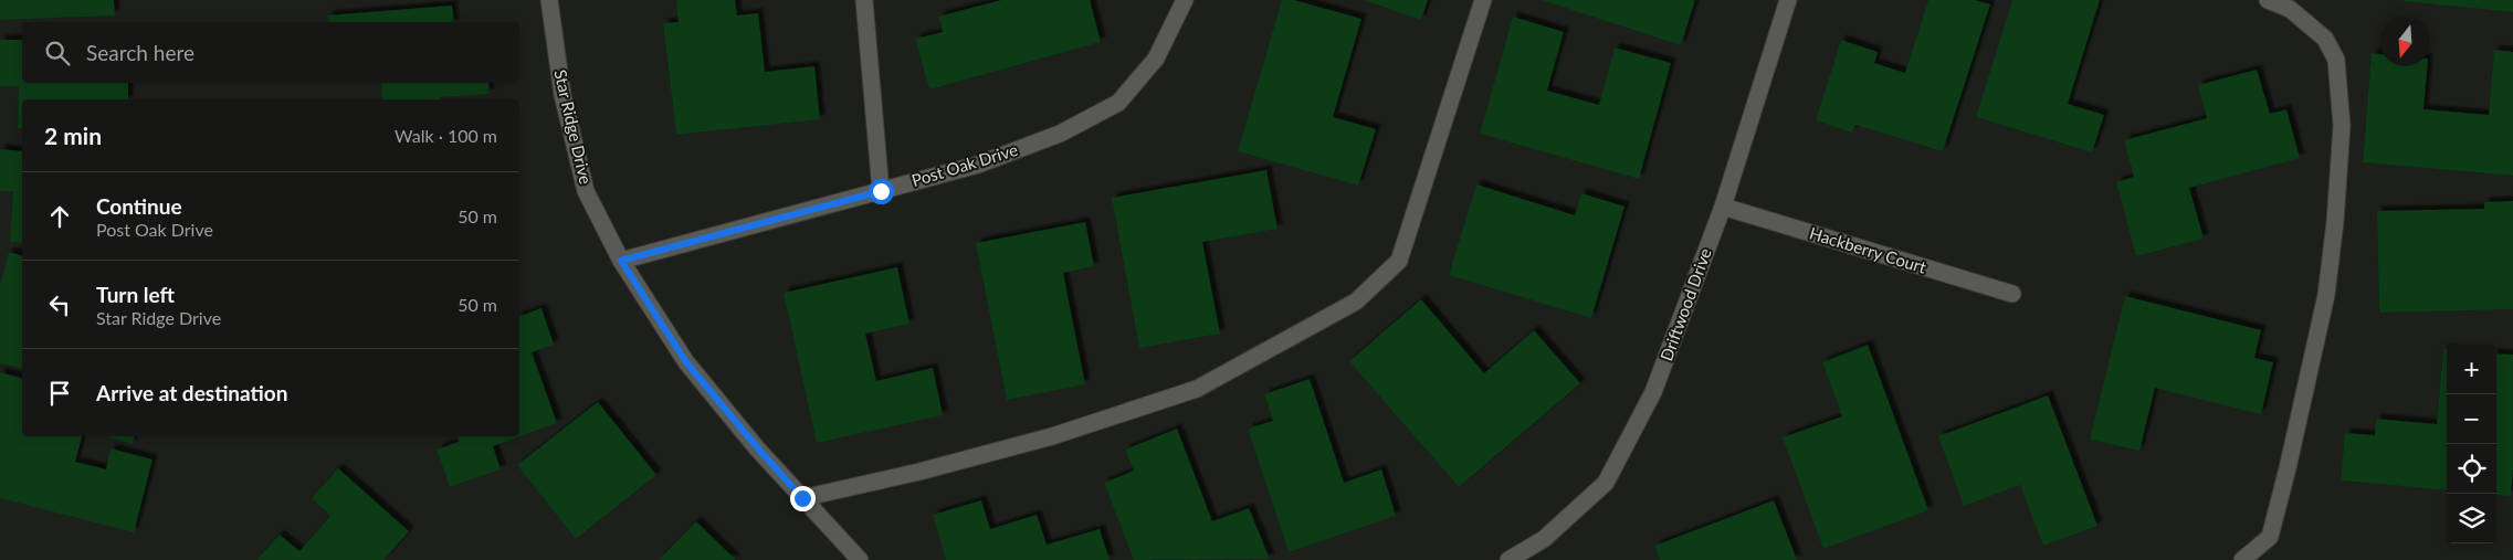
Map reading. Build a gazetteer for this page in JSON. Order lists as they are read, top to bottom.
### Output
{
  "streets": {
    "street": [
      "Star Ridge Drive",
      "Post Oak Drive",
      "Hackberry Court",
      "Driftwood Drive"
    ]
  },
  "crossings": [
    ["Star Ridge Drive", "Post Oak Drive"],
    ["Hackberry Court", "Driftwood Drive"]
  ],
  "north": "bottom",
  "page": {
    "search": "Search here",
    "heading": ["2 min", "Walk · 100 m"],
    "list": [
      ["Continue", "Post Oak Drive", "50 m"],
      ["Turn left", "Star Ridge Drive", "50 m"],
      "Arrive at destination"
    ],
    "map_buttons": ["+", "−"]
  }
}
